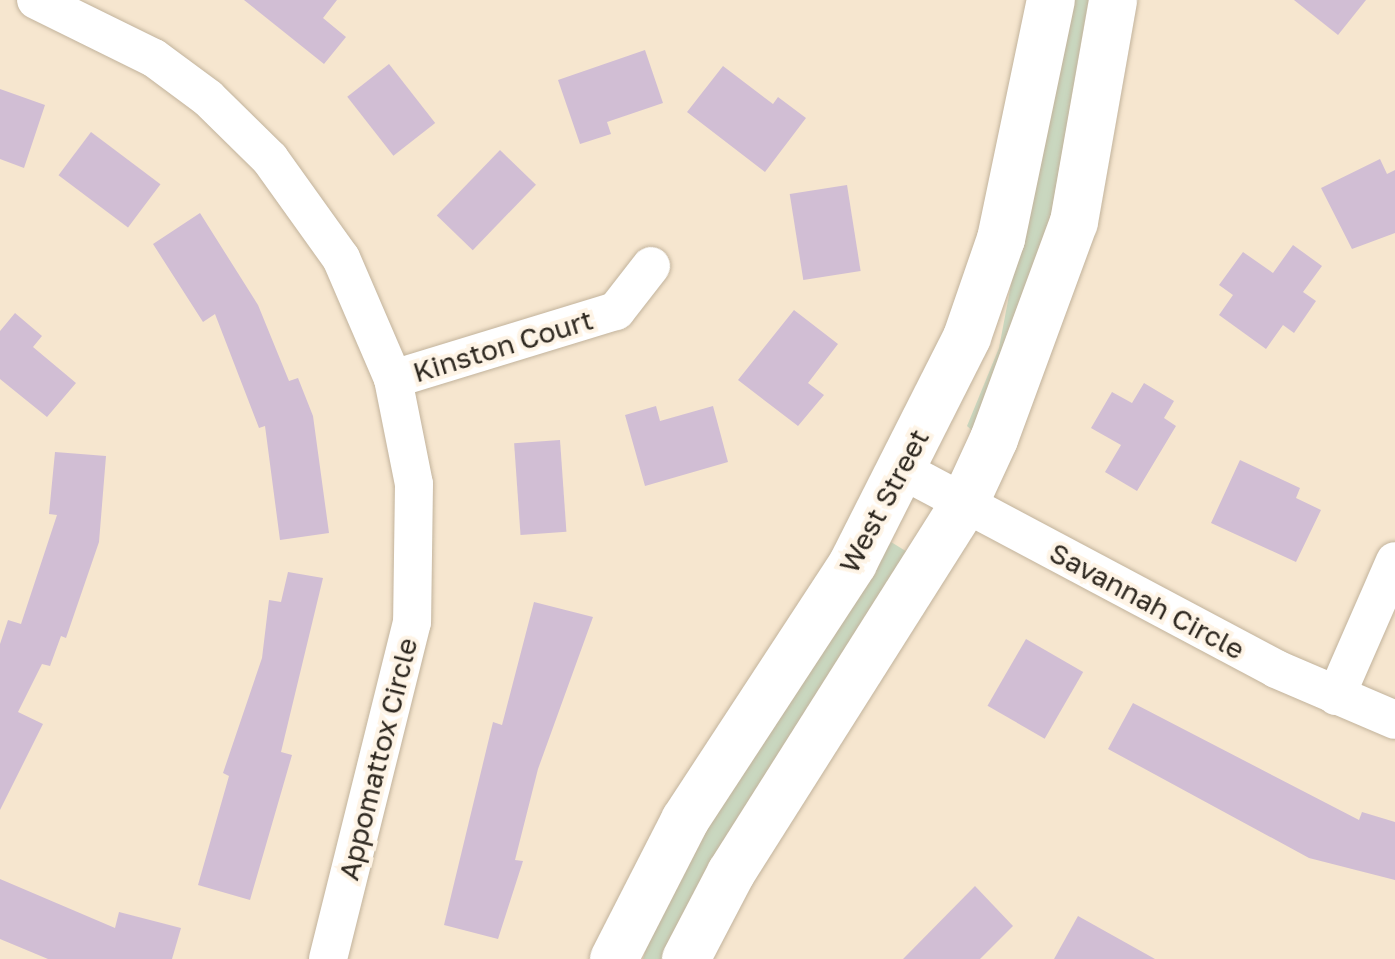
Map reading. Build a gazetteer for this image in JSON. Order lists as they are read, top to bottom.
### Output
{
  "streets": {
    "street": [
      "Kinston Court",
      "West Street",
      "Savannah Circle",
      "Appomattox Circle"
    ]
  },
  "crossings": [
    ["Kinston Court", "Appomattox Circle"],
    ["West Street", "Savannah Circle"]
  ]
}
